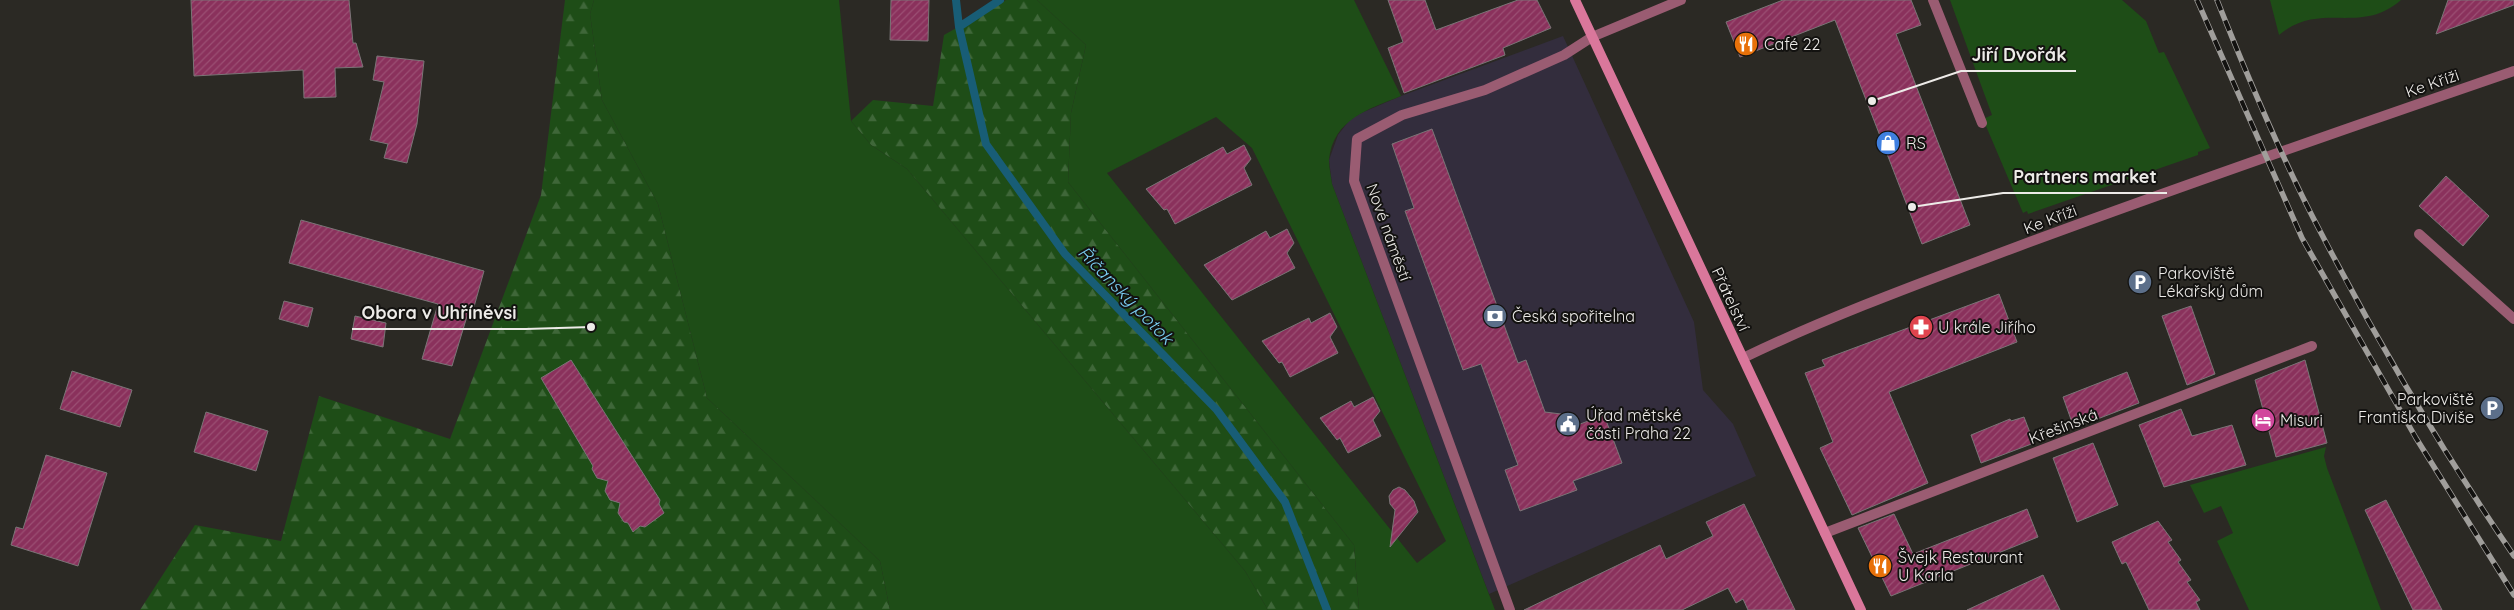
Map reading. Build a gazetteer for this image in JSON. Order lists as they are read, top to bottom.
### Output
{
  "streets": {
    "main road": ["Přátelství"],
    "street": ["Ke Kříži", "Nové náměstí", "Křešínská"]
  },
  "crossings": [
    ["Ke Kříži", "Přátelství"],
    ["Nové náměstí", "Přátelství"],
    ["Přátelství", "Křešínská"]
  ],
  "water": ["Říčanský potok"],
  "places": {
    "restaurant": ["Café 22", "Švejk Restaurant U Karla"],
    "other": ["Jiří Dvořák", "Partners market", "Obora v Uhříněvsi"],
    "shop": ["RS"],
    "parking": ["Parkoviště Lékařský dům", "Parkoviště Františka Diviše"],
    "bank": ["Česká spořitelna"],
    "pharmacy": ["U krále Jiřího"],
    "hotel": ["Misuri"],
    "public building": ["Úřad mětské části Praha 22"]
  }
}
